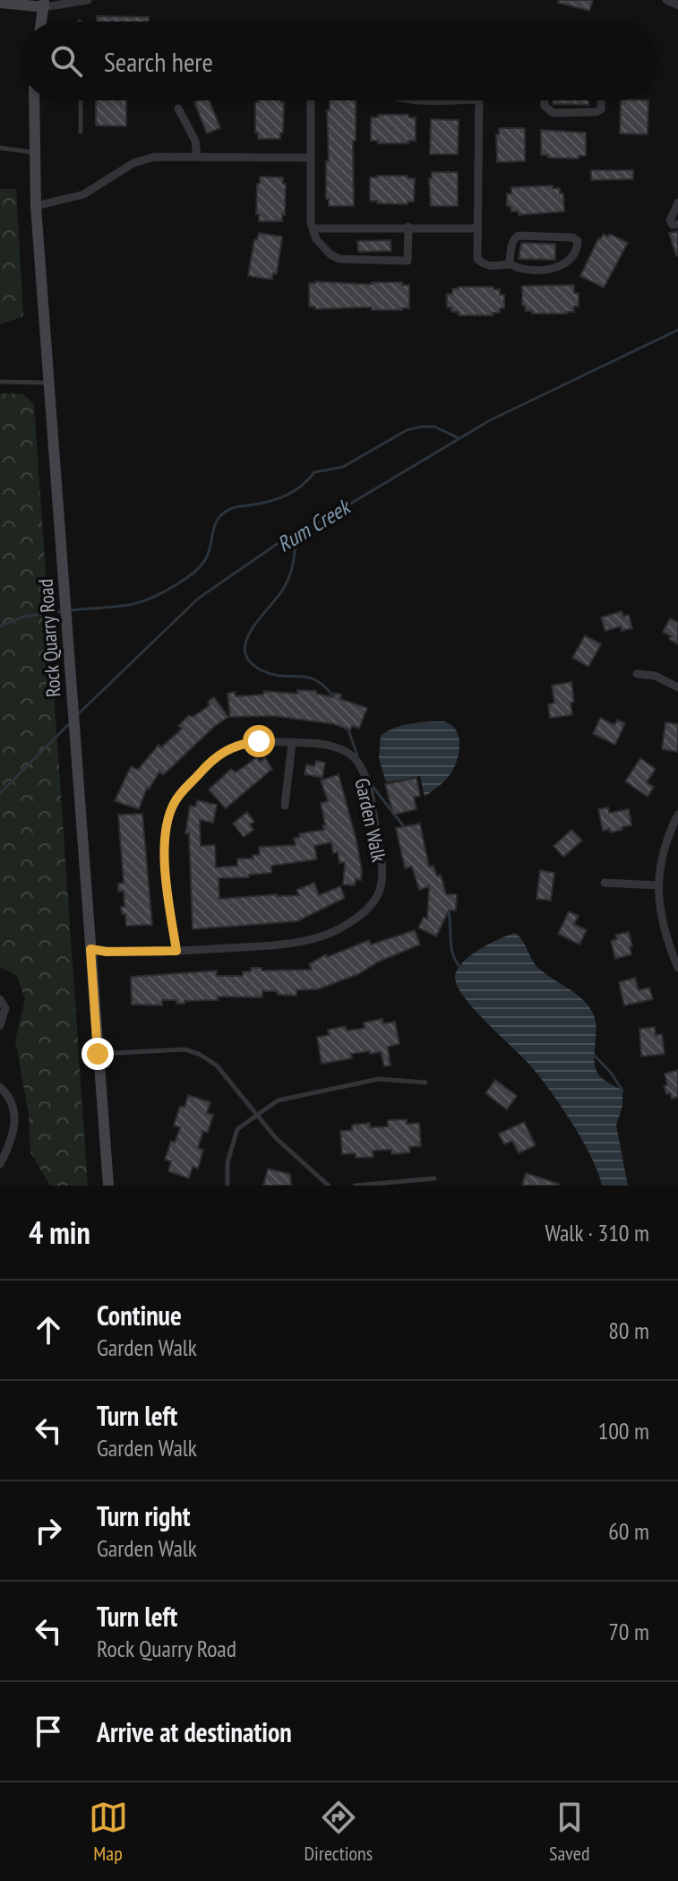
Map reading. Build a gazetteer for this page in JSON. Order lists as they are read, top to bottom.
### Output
{
  "streets": {
    "street": ["Rock Quarry Road", "Garden Walk"]
  },
  "crossings": [
    ["Rock Quarry Road", "Garden Walk"]
  ],
  "water": ["Rum Creek"],
  "page": {
    "search": "Search here",
    "heading": ["4 min", "Walk · 310 m"],
    "list": [
      ["Continue", "Garden Walk", "80 m"],
      ["Turn left", "Garden Walk", "100 m"],
      ["Turn right", "Garden Walk", "60 m"],
      ["Turn left", "Rock Quarry Road", "70 m"],
      "Arrive at destination"
    ],
    "nav": ["Map", "Directions", "Saved"]
  }
}
